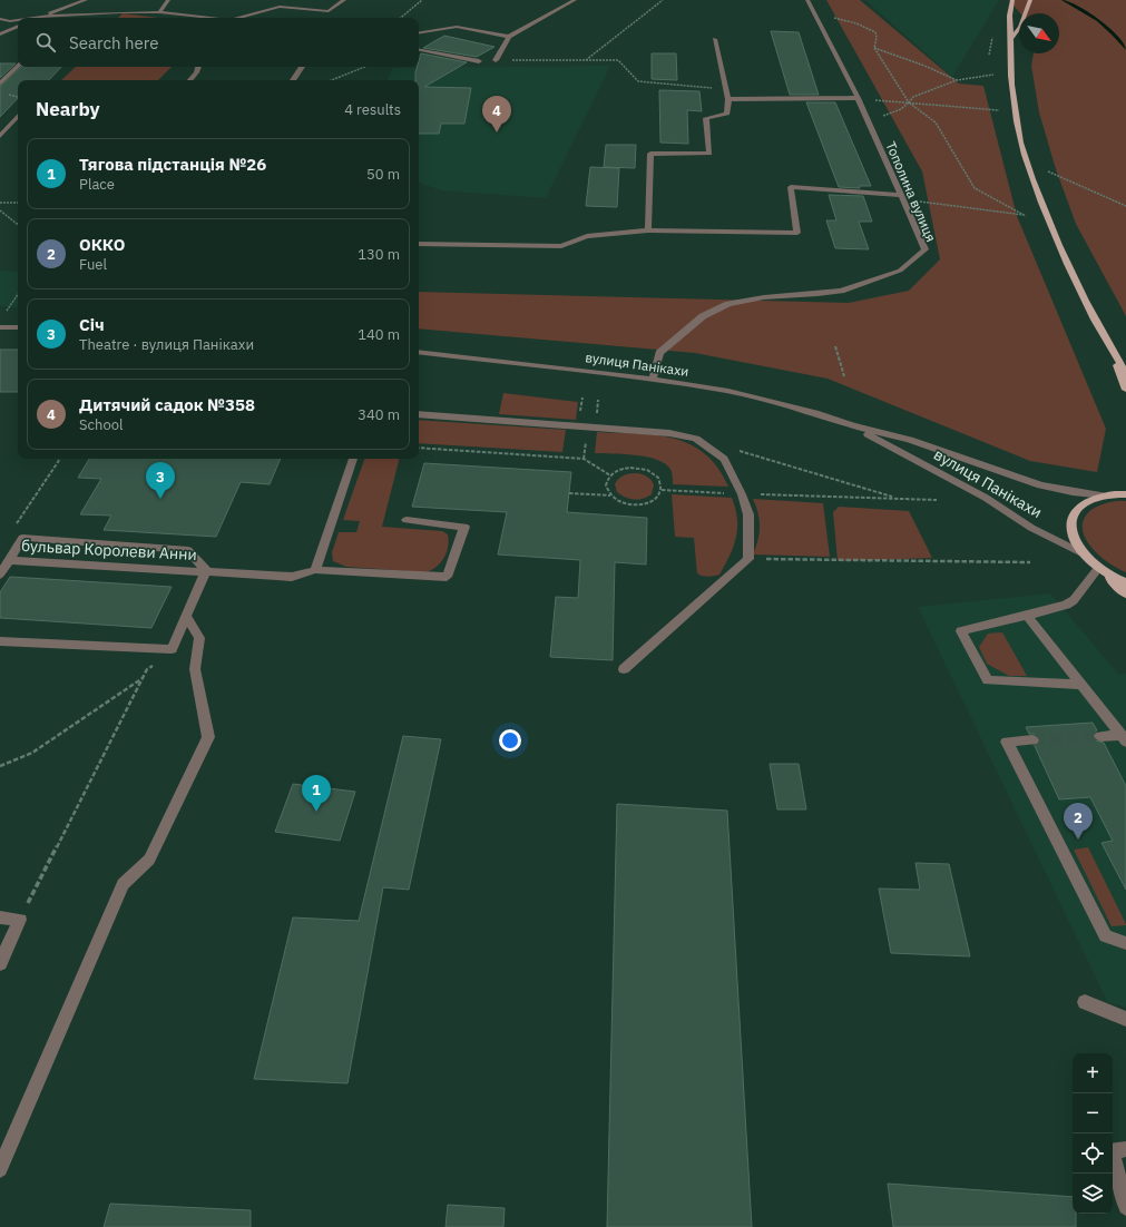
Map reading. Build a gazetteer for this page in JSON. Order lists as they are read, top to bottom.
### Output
{
  "streets": {
    "street": ["Тополина вулиця", "вулиця Панікахи", "бульвар Королеви Анни"]
  },
  "crossings": [
    ["Тополина вулиця", "вулиця Панікахи"]
  ],
  "north": "bottom right",
  "page": {
    "search": "Search here",
    "heading": ["Nearby", "4 results"],
    "pins": [
      "4",
      "3",
      "1",
      "2"
    ],
    "list": [
      {
        "mark": "1",
        "name": "Тягова пiдстанцiя №26",
        "note": "Place",
        "value": "50 m"
      },
      {
        "mark": "2",
        "name": "ОККО",
        "note": "Fuel",
        "value": "130 m"
      },
      {
        "mark": "3",
        "name": "Січ",
        "note": "Theatre · вулиця Панікахи",
        "value": "140 m"
      },
      {
        "mark": "4",
        "name": "Дитячий садок №358",
        "note": "School",
        "value": "340 m"
      }
    ],
    "map_buttons": ["+", "−"]
  }
}
